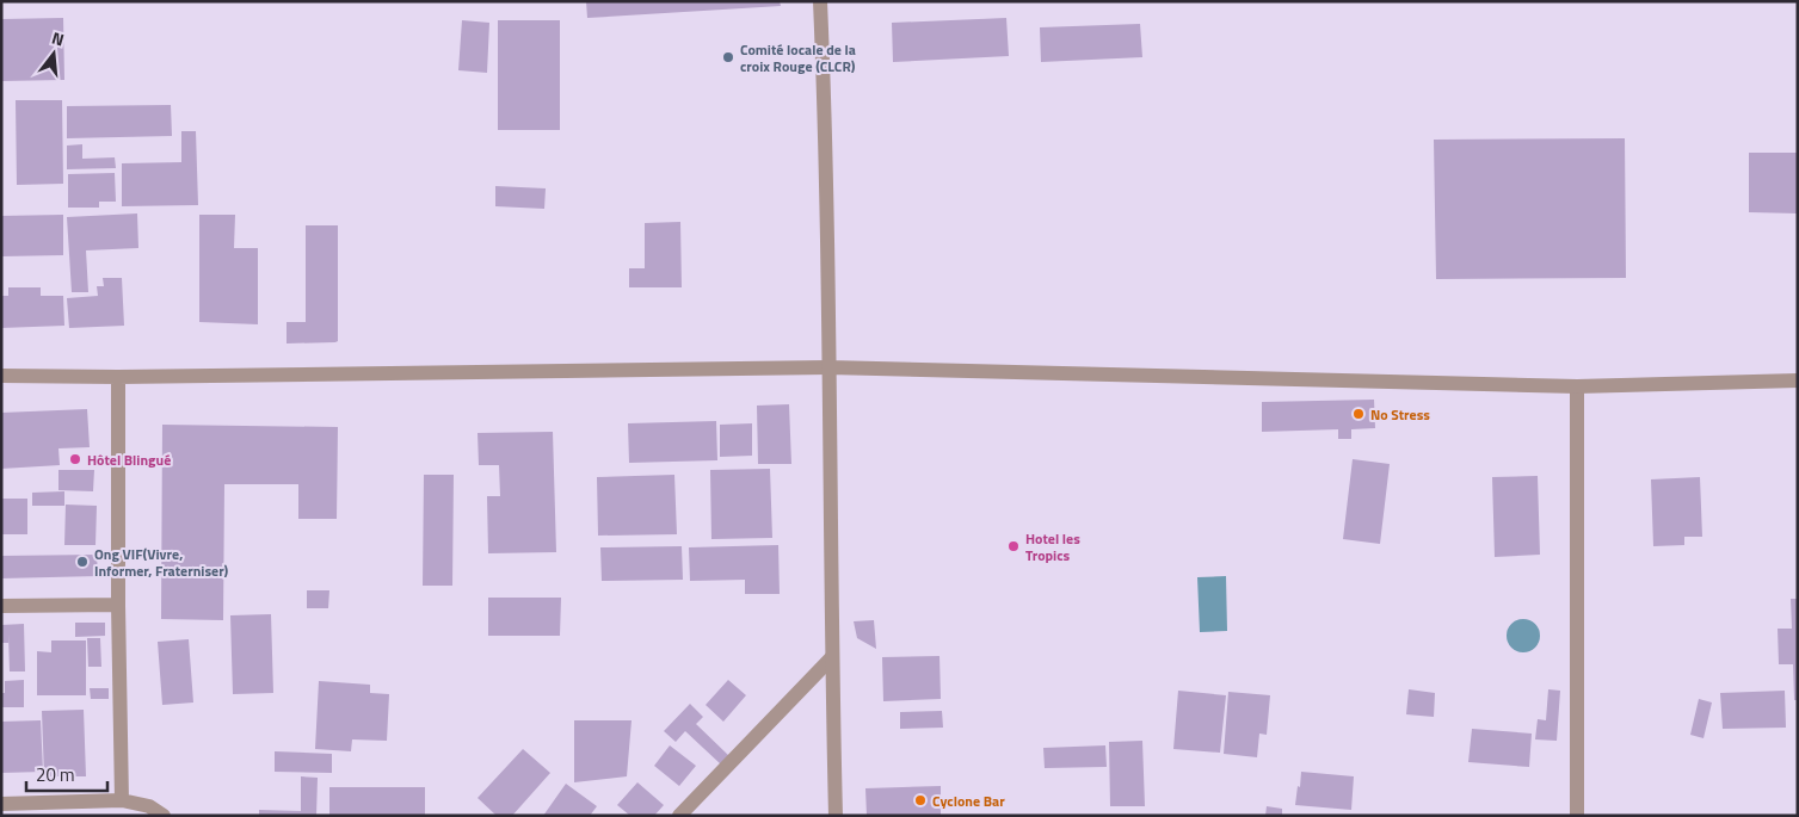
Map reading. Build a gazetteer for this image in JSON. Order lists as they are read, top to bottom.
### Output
{
  "places": [
    "Comité locale de la croix Rouge (CLCR)",
    "No Stress",
    "Hôtel Blingué",
    "Hotel les Tropics",
    "Ong VIF(Vivre, Informer, Fraterniser)",
    "Cyclone Bar"
  ],
  "scale_bar": "20 m",
  "north": "top"
}
